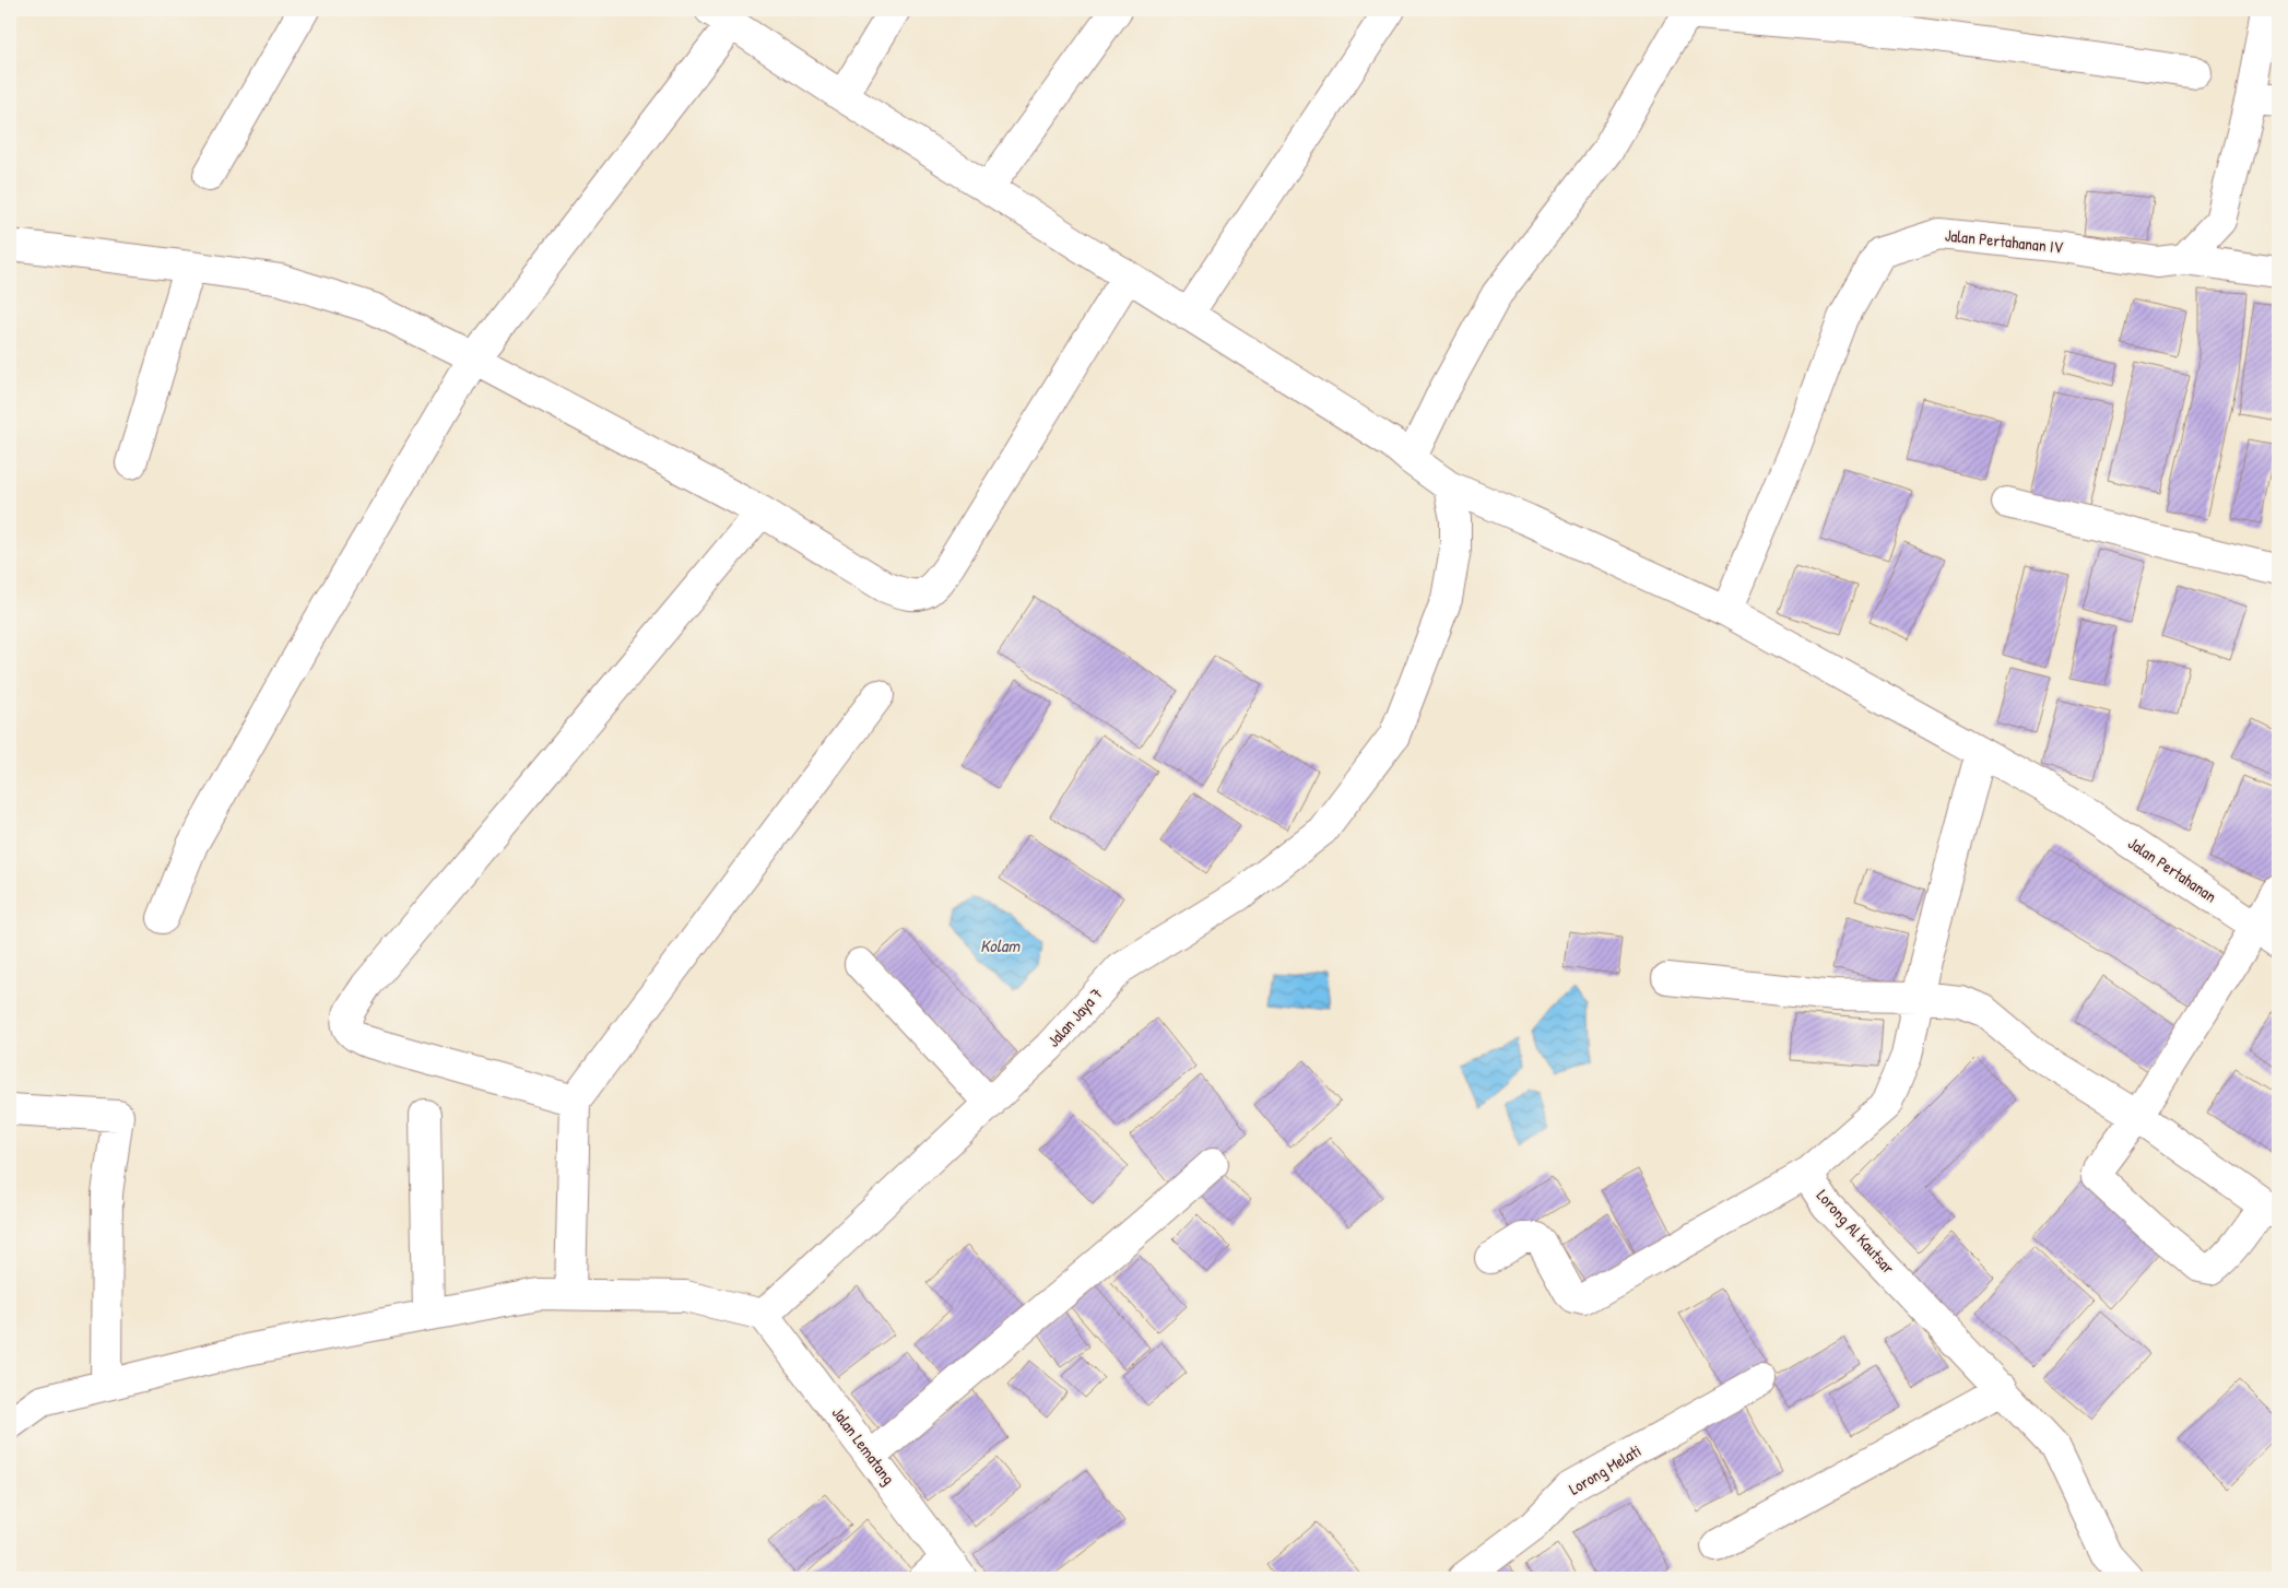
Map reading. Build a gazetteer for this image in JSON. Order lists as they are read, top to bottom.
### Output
{
  "streets": {
    "street": [
      "Jalan Pertahanan IV",
      "Jalan Pertahanan",
      "Jalan Jaya 7",
      "Lorong Al Kautsar",
      "Jalan Lematang",
      "Lorong Melati"
    ]
  },
  "crossings": [
    ["Jalan Pertahanan IV", "Jalan Pertahanan"],
    ["Jalan Pertahanan", "Jalan Jaya 7"],
    ["Jalan Pertahanan", "Lorong Al Kautsar"],
    ["Jalan Jaya 7", "Jalan Lematang"]
  ],
  "water": ["Kolam"]
}
